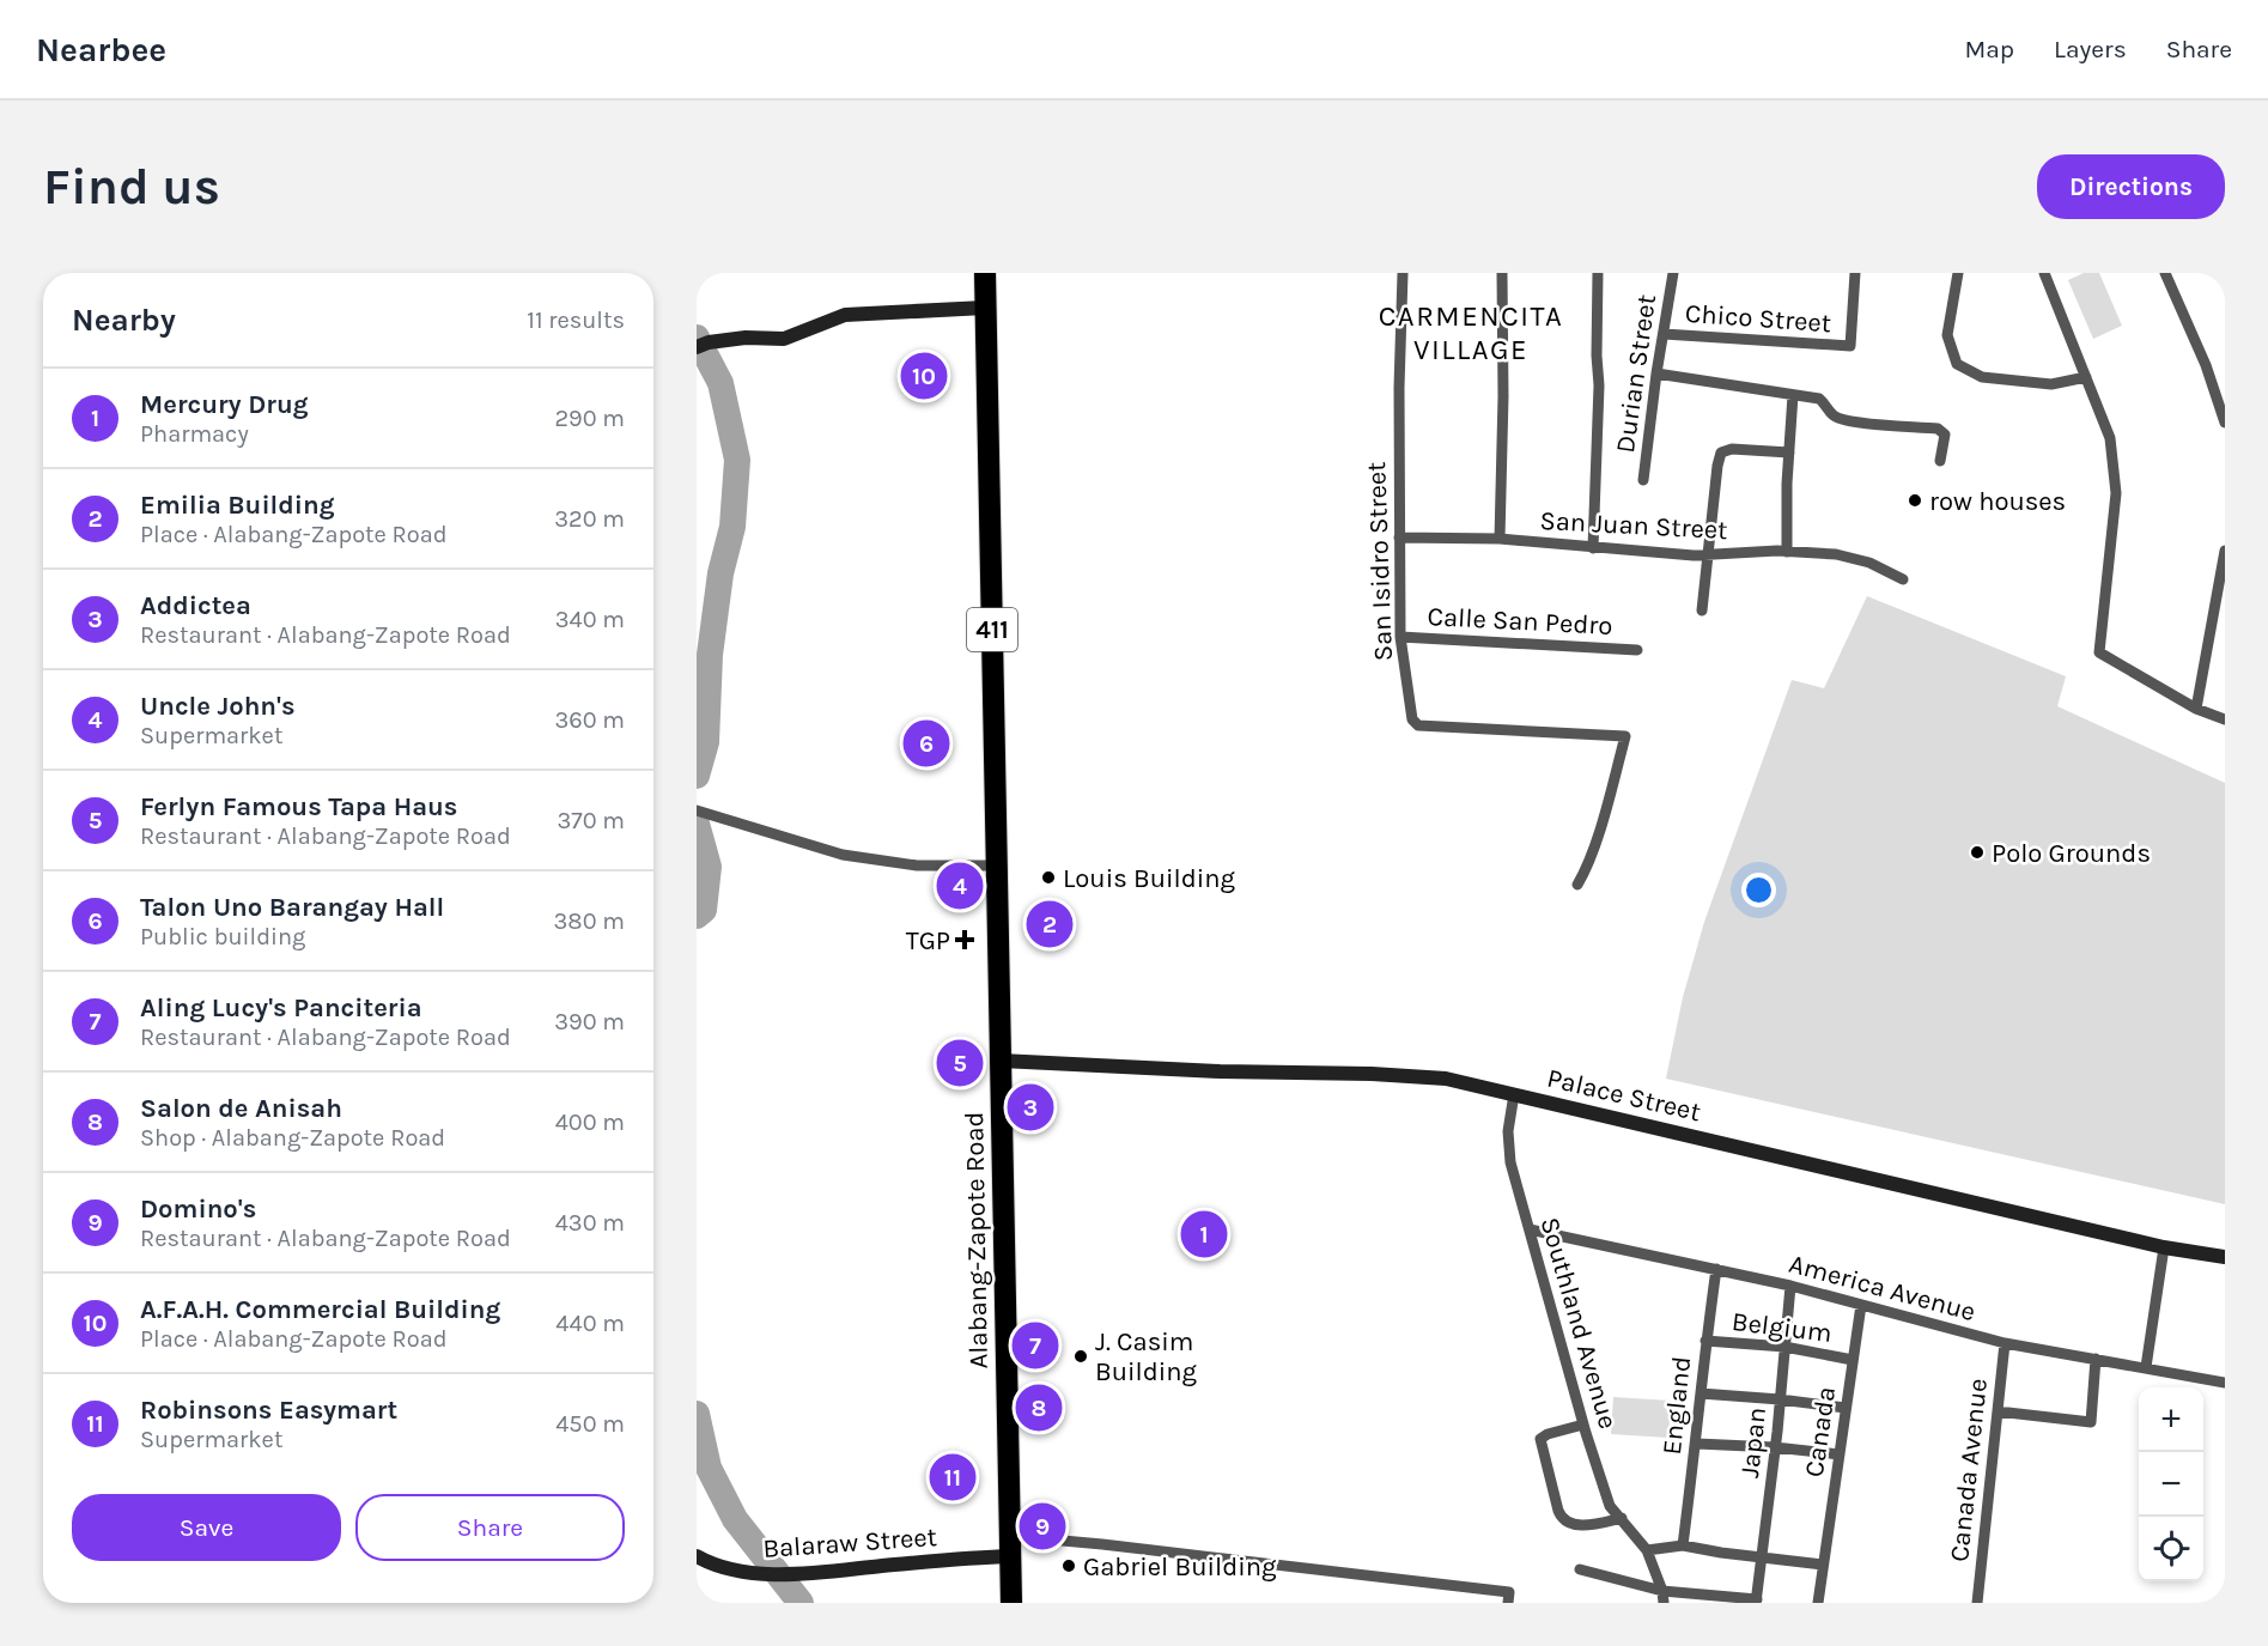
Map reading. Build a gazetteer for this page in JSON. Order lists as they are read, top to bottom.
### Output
{
  "streets": {
    "highway": ["411", "Alabang-Zapote Road"],
    "street": [
      "Chico Street",
      "Durian Street",
      "San Juan Street",
      "San Isidro Street",
      "Calle San Pedro",
      "Palace Street",
      "America Avenue",
      "Southland Avenue",
      "Belgium",
      "England",
      "Canada",
      "Japan",
      "Canada Avenue",
      "Balaraw Street"
    ]
  },
  "crossings": [
    ["Chico Street", "Durian Street"],
    ["San Juan Street", "San Isidro Street"],
    ["San Isidro Street", "Calle San Pedro"],
    ["Palace Street", "Alabang-Zapote Road"],
    ["Palace Street", "Southland Avenue"],
    ["Alabang-Zapote Road", "Balaraw Street"],
    ["America Avenue", "Southland Avenue"],
    ["America Avenue", "England"],
    ["America Avenue", "Canada"],
    ["America Avenue", "Japan"],
    ["America Avenue", "Canada Avenue"],
    ["Belgium", "England"],
    ["Belgium", "Canada"],
    ["Belgium", "Japan"]
  ],
  "districts": ["CARMENCITA VILLAGE"],
  "places": {
    "other": [
      "row houses",
      "Polo Grounds",
      "Louis Building",
      "J. Casim Building",
      "Gabriel Building"
    ],
    "health": ["TGP"]
  },
  "page": {
    "header": "Nearbee",
    "nav": ["Map", "Layers", "Share"],
    "buttons": [
      "Directions",
      ["Save", "Share"]
    ],
    "title": "Find us",
    "heading": ["Nearby", "11 results"],
    "pins": [
      "10",
      "6",
      "4",
      "2",
      "5",
      "3",
      "1",
      "7",
      "8",
      "11",
      "9"
    ],
    "list": [
      {
        "mark": "1",
        "name": "Mercury Drug",
        "note": "Pharmacy",
        "value": "290 m"
      },
      {
        "mark": "2",
        "name": "Emilia Building",
        "note": "Place · Alabang-Zapote Road",
        "value": "320 m"
      },
      {
        "mark": "3",
        "name": "Addictea",
        "note": "Restaurant · Alabang-Zapote Road",
        "value": "340 m"
      },
      {
        "mark": "4",
        "name": "Uncle John's",
        "note": "Supermarket",
        "value": "360 m"
      },
      {
        "mark": "5",
        "name": "Ferlyn Famous Tapa Haus",
        "note": "Restaurant · Alabang-Zapote Road",
        "value": "370 m"
      },
      {
        "mark": "6",
        "name": "Talon Uno Barangay Hall",
        "note": "Public building",
        "value": "380 m"
      },
      {
        "mark": "7",
        "name": "Aling Lucy's Panciteria",
        "note": "Restaurant · Alabang-Zapote Road",
        "value": "390 m"
      },
      {
        "mark": "8",
        "name": "Salon de Anisah",
        "note": "Shop · Alabang-Zapote Road",
        "value": "400 m"
      },
      {
        "mark": "9",
        "name": "Domino's",
        "note": "Restaurant · Alabang-Zapote Road",
        "value": "430 m"
      },
      {
        "mark": "10",
        "name": "A.F.A.H. Commercial Building",
        "note": "Place · Alabang-Zapote Road",
        "value": "440 m"
      },
      {
        "mark": "11",
        "name": "Robinsons Easymart",
        "note": "Supermarket",
        "value": "450 m"
      }
    ],
    "map_buttons": ["+", "−"]
  }
}
